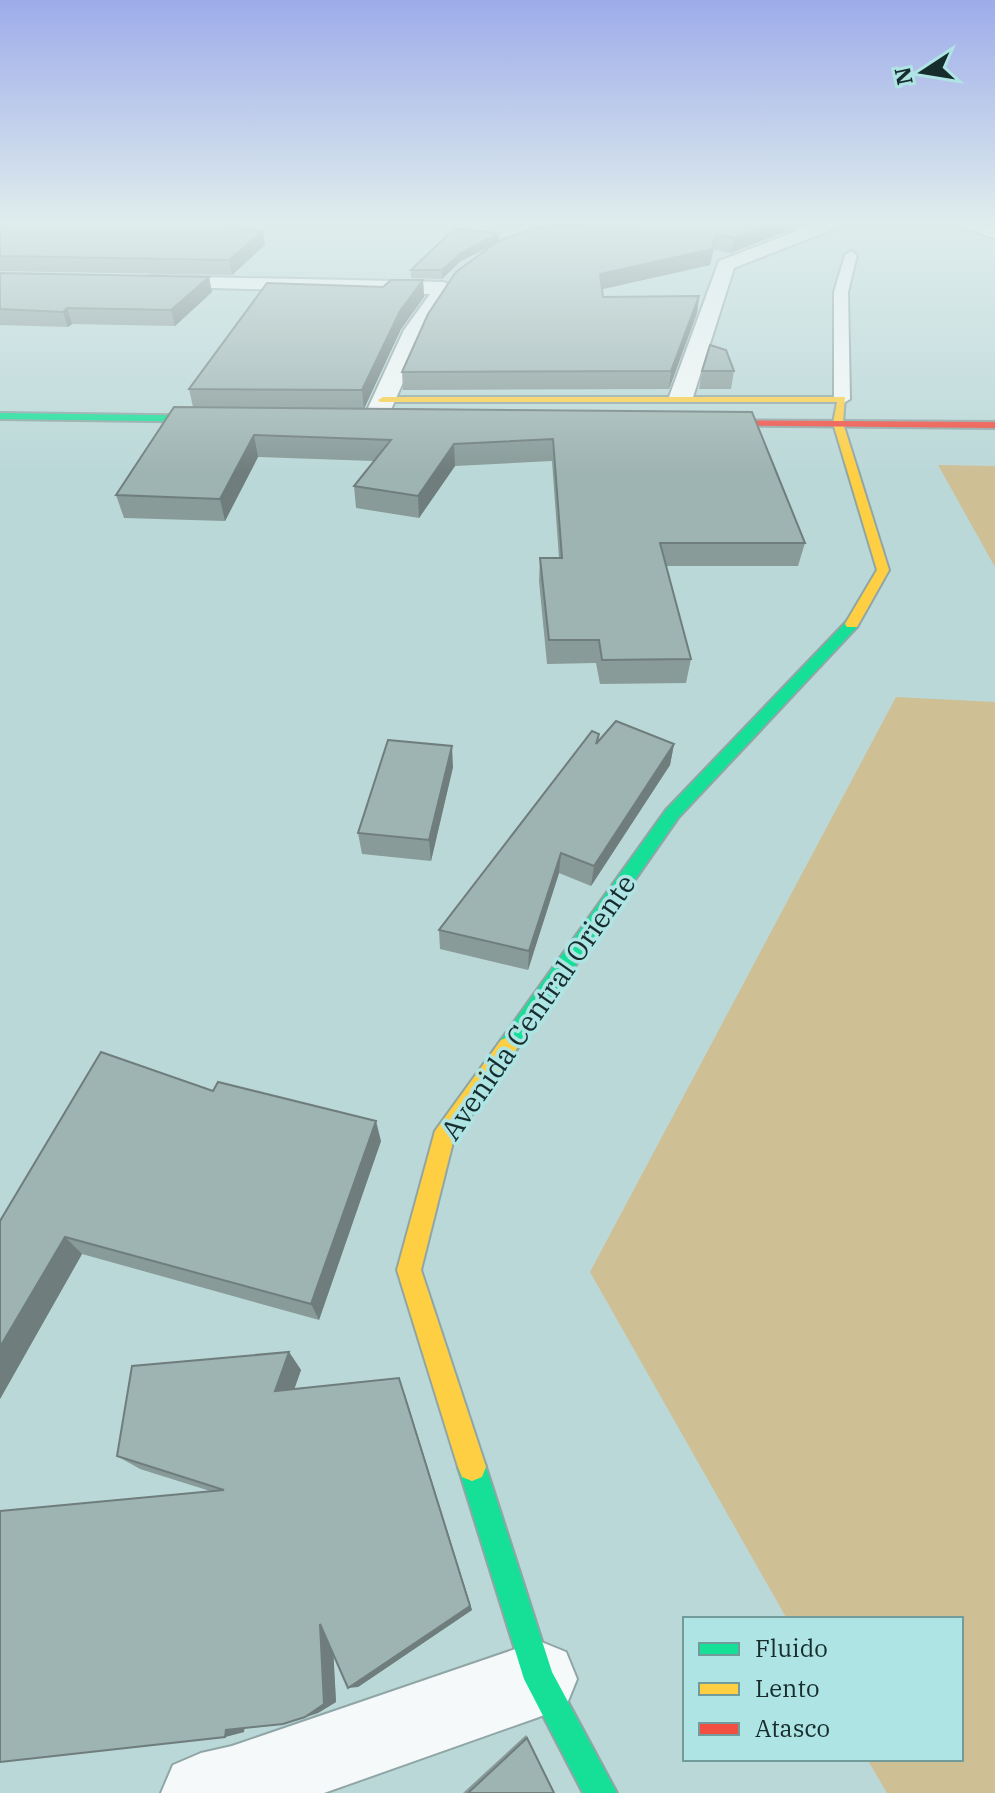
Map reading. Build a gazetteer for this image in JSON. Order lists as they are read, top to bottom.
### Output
{
  "streets": {
    "street": ["Avenida Central Oriente"]
  },
  "legend": ["Fluido", "Lento", "Atasco"],
  "north": "left"
}
